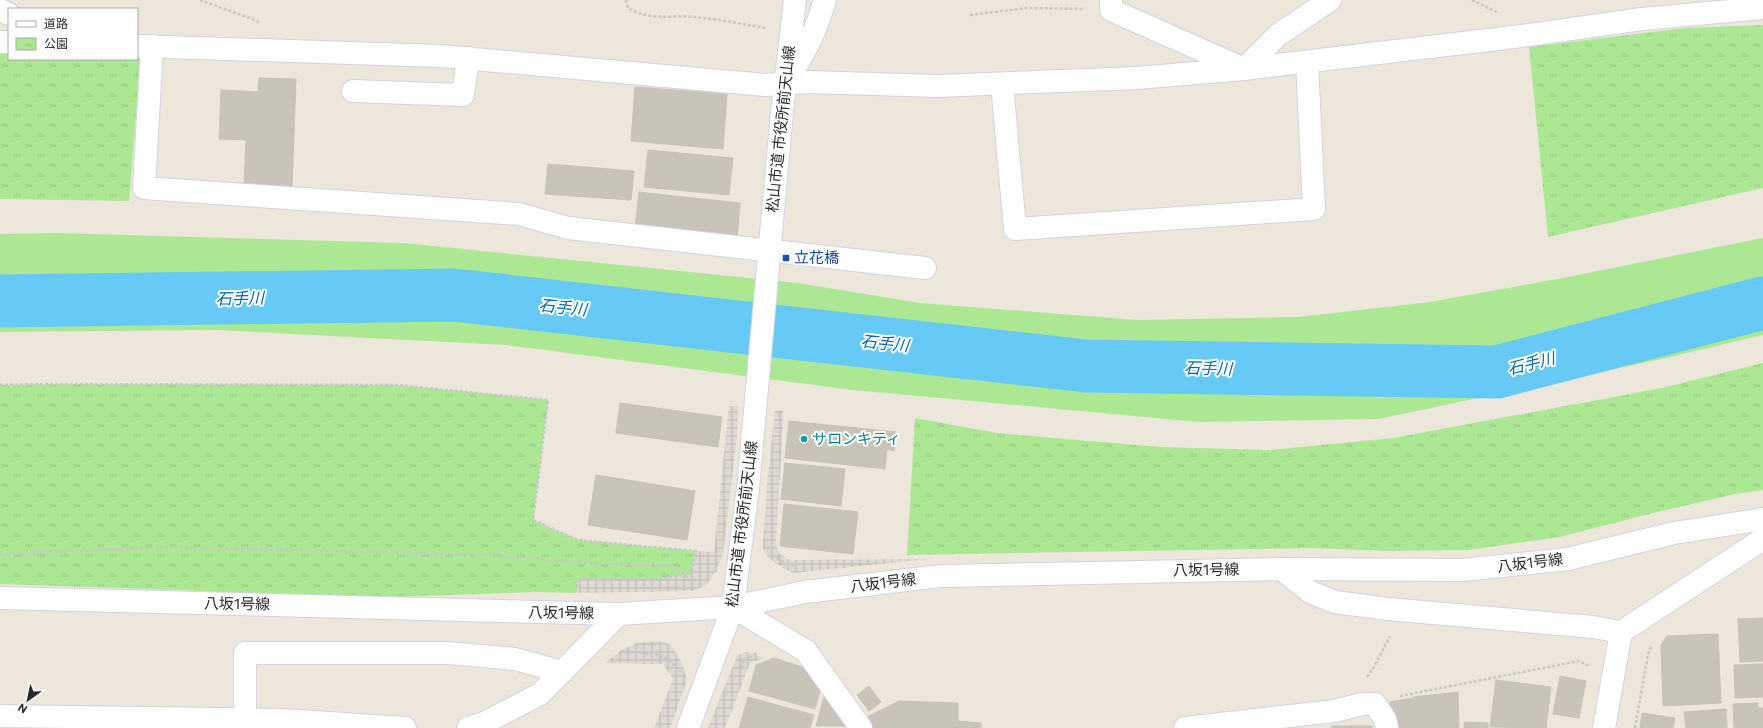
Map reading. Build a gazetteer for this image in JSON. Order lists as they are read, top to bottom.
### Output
{
  "streets": {
    "street": ["松山市道 市役所前天山線", "八坂1号線"]
  },
  "crossings": [
    ["松山市道 市役所前天山線", "八坂1号線"]
  ],
  "water": ["石手川"],
  "places": {
    "transit": ["立花橋"],
    "other": ["サロンキティ"]
  },
  "legend": ["道路", "公園"],
  "north": "bottom left"
}
